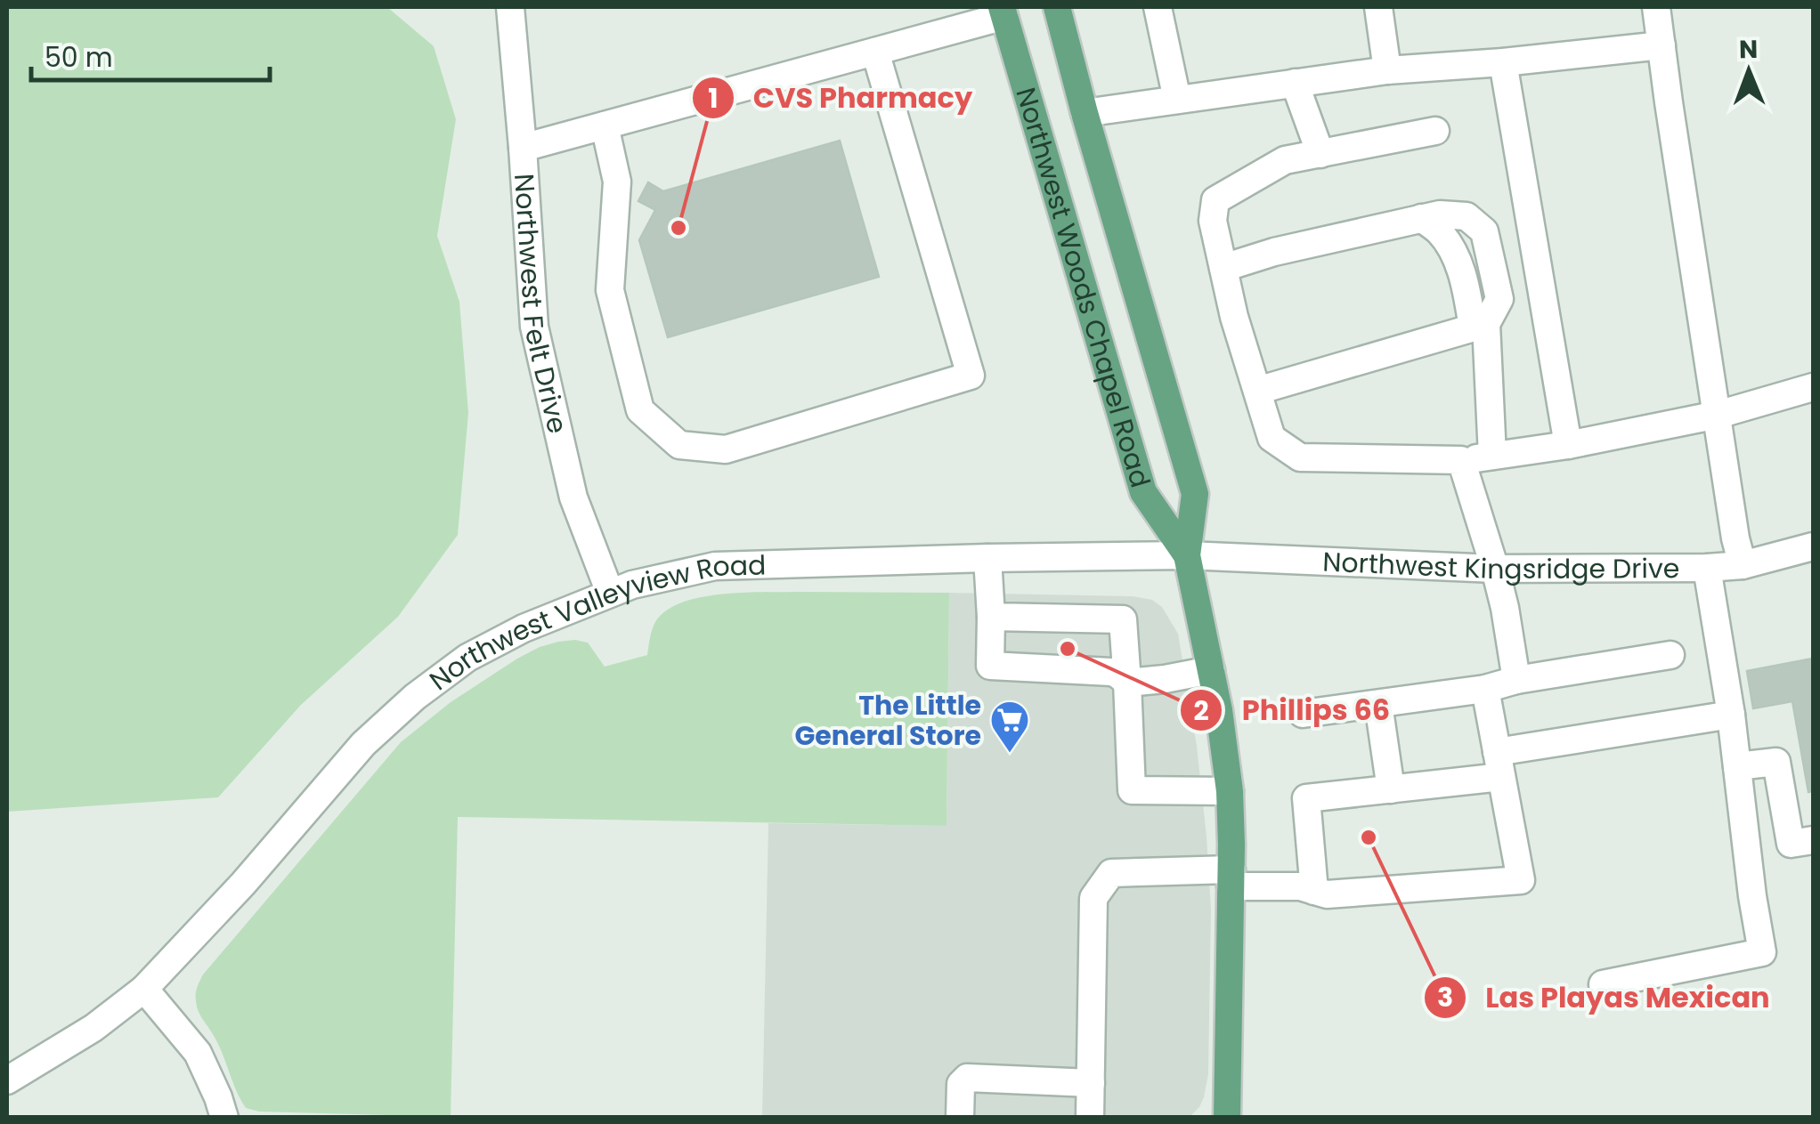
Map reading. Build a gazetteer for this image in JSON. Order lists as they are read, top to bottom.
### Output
{
  "streets": {
    "main road": ["Northwest Woods Chapel Road"],
    "street": ["Northwest Felt Drive", "Northwest Kingsridge Drive", "Northwest Valleyview Road"]
  },
  "crossings": [
    ["Northwest Woods Chapel Road", "Northwest Kingsridge Drive"],
    ["Northwest Woods Chapel Road", "Northwest Valleyview Road"],
    ["Northwest Felt Drive", "Northwest Valleyview Road"],
    ["Northwest Kingsridge Drive", "Northwest Valleyview Road"]
  ],
  "places": {
    "other": ["CVS Pharmacy", "Phillips 66", "Las Playas Mexican"],
    "supermarket": ["The Little General Store"]
  },
  "scale_bar": "50 m",
  "north": "top"
}
